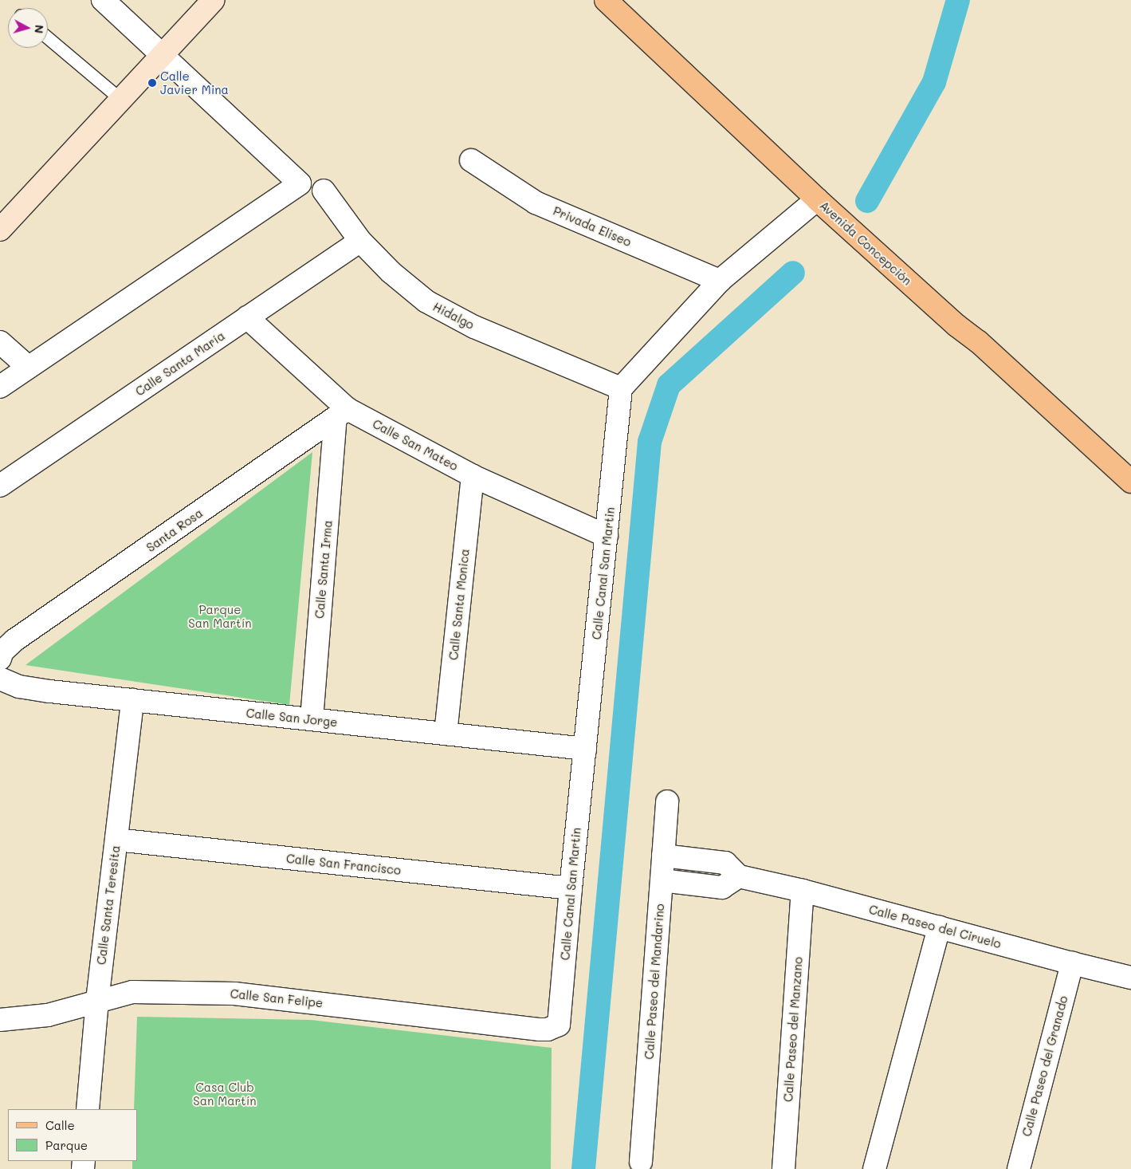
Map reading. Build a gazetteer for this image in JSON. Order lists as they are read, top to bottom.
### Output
{
  "streets": {
    "main road": ["Avenida Concepción"],
    "street": [
      "Privada Eliseo",
      "Hidalgo",
      "Calle Santa María",
      "Calle San Mateo",
      "Santa Rosa",
      "Calle Santa Irma",
      "Calle Canal San Martin",
      "Calle Santa Monica",
      "Calle San Jorge",
      "Calle San Francisco",
      "Calle Santa Teresita",
      "Calle Paseo del Ciruelo",
      "Calle Paseo del Mandarino",
      "Calle San Felipe",
      "Calle Paseo del Manzano",
      "Calle Paseo del Granado"
    ]
  },
  "crossings": [
    ["Hidalgo", "Calle Santa María"],
    ["Hidalgo", "Calle Canal San Martin"],
    ["Calle Santa María", "Calle San Mateo"],
    ["Calle San Mateo", "Santa Rosa"],
    ["Calle San Mateo", "Calle Santa Irma"],
    ["Calle San Mateo", "Calle Canal San Martin"],
    ["Calle San Mateo", "Calle Santa Monica"],
    ["Santa Rosa", "Calle Santa Irma"],
    ["Calle Santa Irma", "Calle San Jorge"],
    ["Calle Canal San Martin", "Calle San Jorge"],
    ["Calle Canal San Martin", "Calle San Francisco"],
    ["Calle Canal San Martin", "Calle San Felipe"],
    ["Calle Santa Monica", "Calle San Jorge"],
    ["Calle San Jorge", "Calle Santa Teresita"],
    ["Calle San Francisco", "Calle Santa Teresita"],
    ["Calle Santa Teresita", "Calle San Felipe"],
    ["Calle Paseo del Ciruelo", "Calle Paseo del Manzano"],
    ["Calle Paseo del Ciruelo", "Calle Paseo del Granado"]
  ],
  "parks": ["Parque San Martín", "Casa Club San Martín"],
  "places": ["Calle Javier Mina"],
  "legend": ["Calle", "Parque"],
  "north": "right"
}
